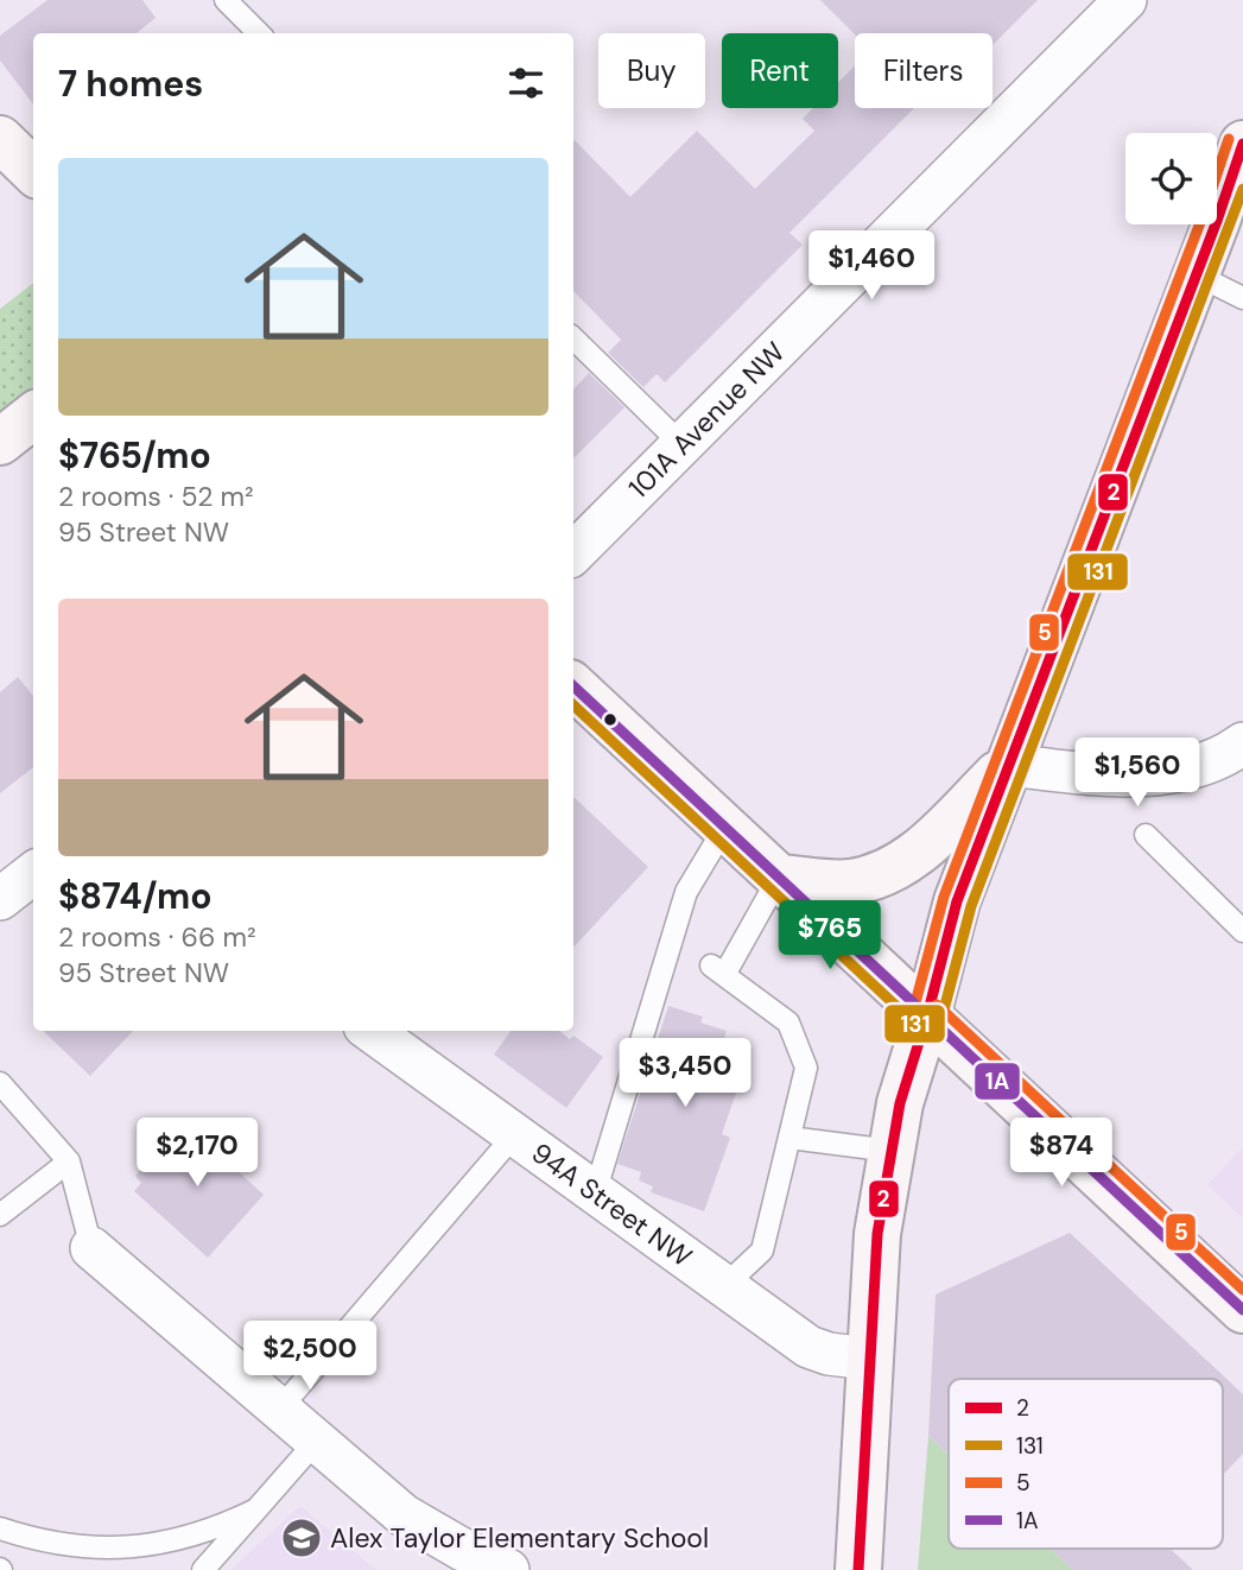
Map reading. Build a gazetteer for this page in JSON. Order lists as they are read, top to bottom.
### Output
{
  "streets": {
    "street": ["101A Avenue NW", "94A Street NW"]
  },
  "places": {
    "school or university": ["Alex Taylor Elementary School"]
  },
  "lines": [
    "transit line 5",
    "transit line 2",
    "transit line 131",
    "transit line 1A"
  ],
  "legend": [
    "2",
    "131",
    "5",
    "1A"
  ],
  "page": {
    "chip": ["Buy", "Rent", "Filters"],
    "heading": "7 homes",
    "list": [
      {
        "name": "$765/mo",
        "note": "2 rooms · 52 m² · 95 Street NW"
      },
      {
        "name": "$874/mo",
        "note": "2 rooms · 66 m² · 95 Street NW"
      }
    ],
    "price": [
      "$1,460",
      "$1,560",
      "$765",
      "$3,450",
      "$2,170",
      "$874",
      "$2,500"
    ]
  }
}
